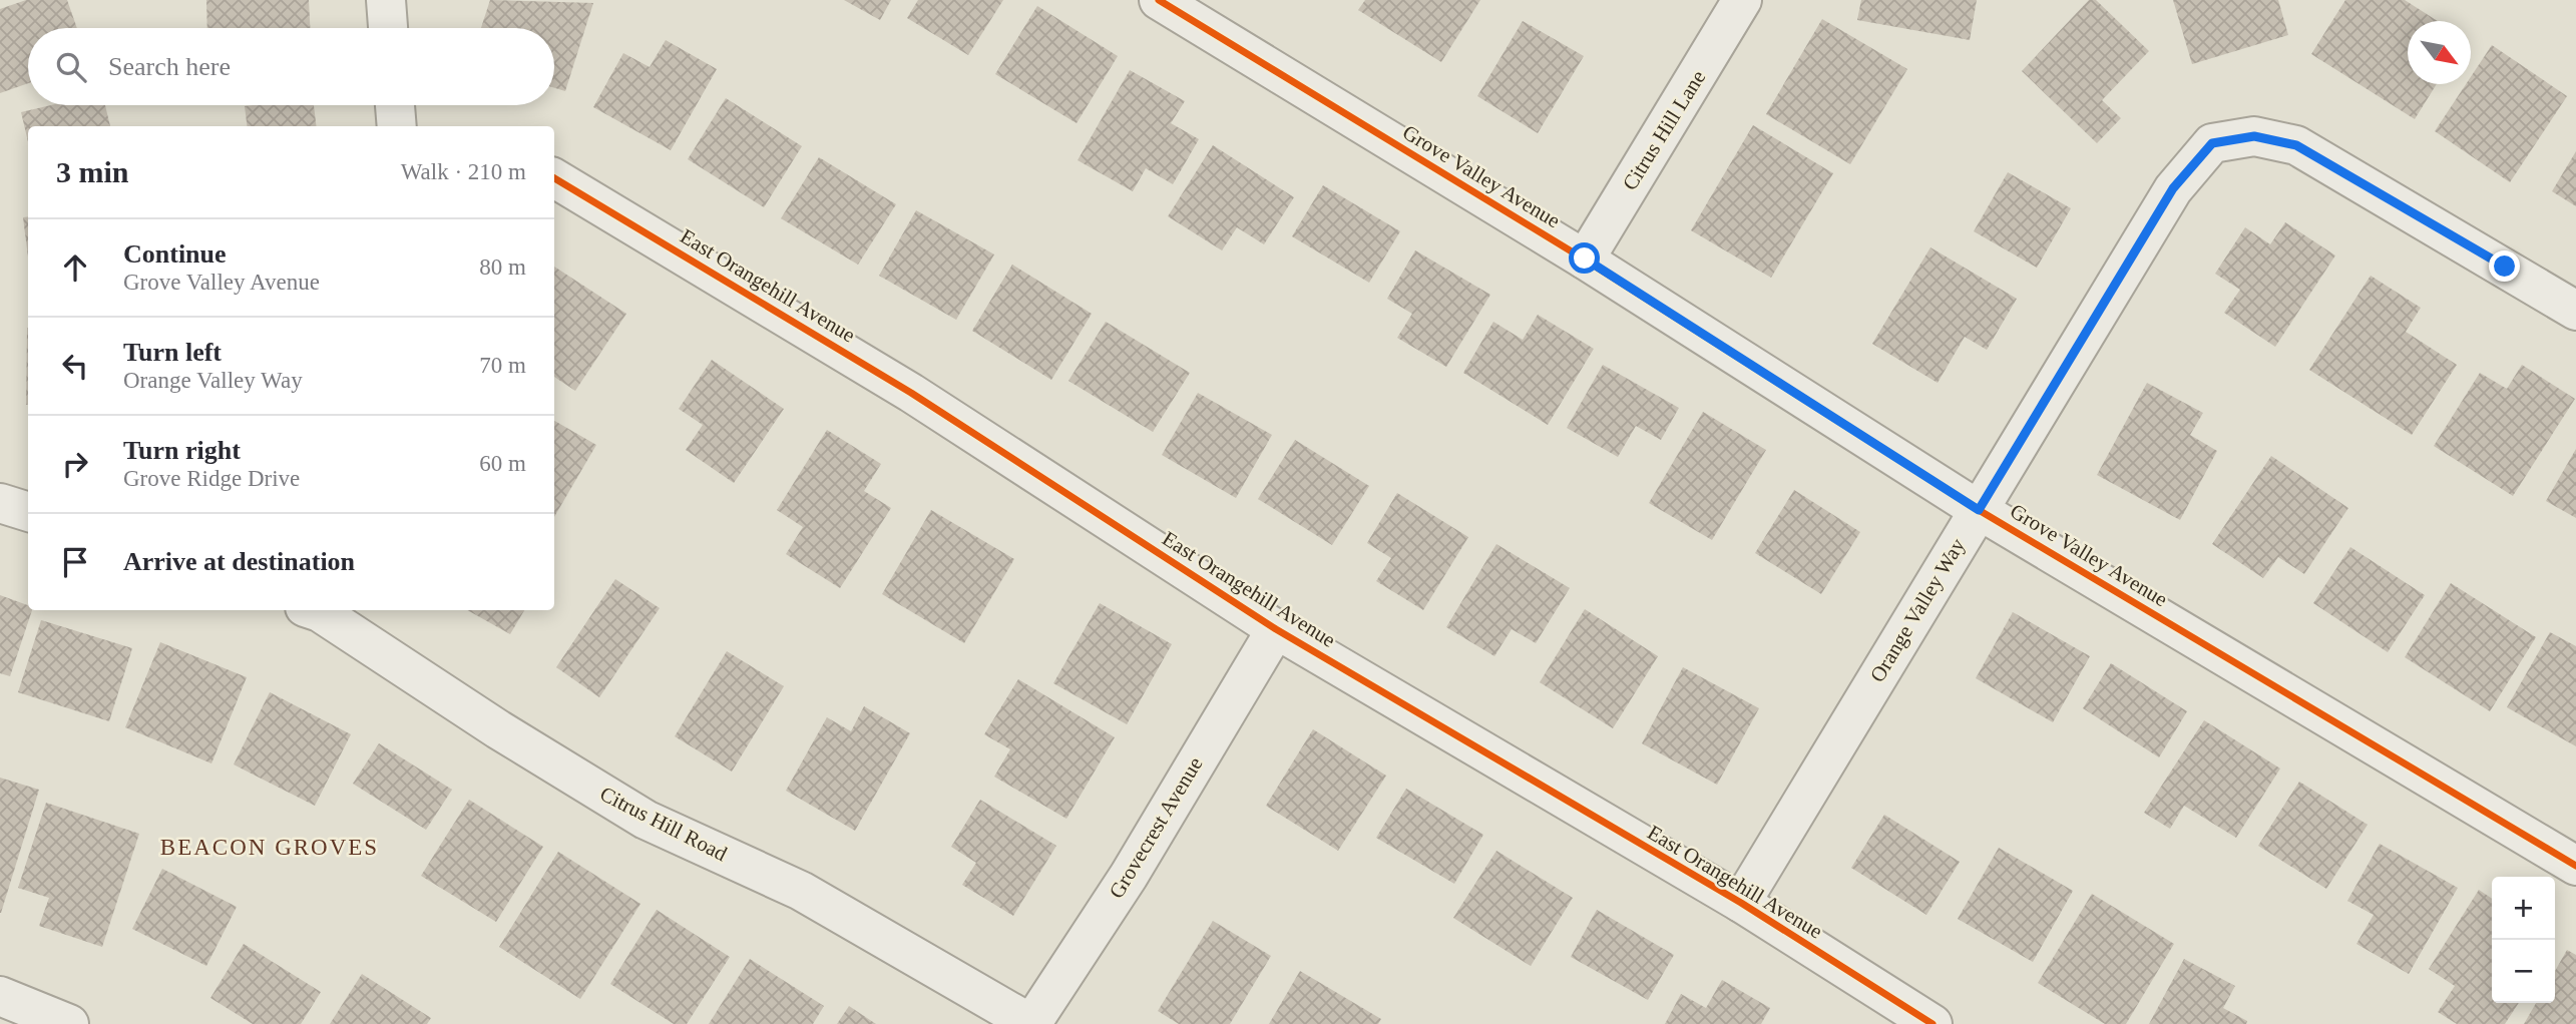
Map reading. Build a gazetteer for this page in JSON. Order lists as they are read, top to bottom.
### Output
{
  "streets": {
    "street": [
      "Citrus Hill Lane",
      "Grove Valley Avenue",
      "East Orangehill Avenue",
      "Orange Valley Way",
      "Citrus Hill Road",
      "Grovecrest Avenue"
    ]
  },
  "crossings": [
    ["Citrus Hill Lane", "Grove Valley Avenue"],
    ["Grove Valley Avenue", "Orange Valley Way"],
    ["East Orangehill Avenue", "Orange Valley Way"],
    ["East Orangehill Avenue", "Grovecrest Avenue"],
    ["Citrus Hill Road", "Grovecrest Avenue"]
  ],
  "districts": ["BEACON GROVES"],
  "north": "bottom right",
  "page": {
    "search": "Search here",
    "heading": ["3 min", "Walk · 210 m"],
    "list": [
      ["Continue", "Grove Valley Avenue", "80 m"],
      ["Turn left", "Orange Valley Way", "70 m"],
      ["Turn right", "Grove Ridge Drive", "60 m"],
      "Arrive at destination"
    ],
    "map_buttons": ["+", "−"]
  }
}
